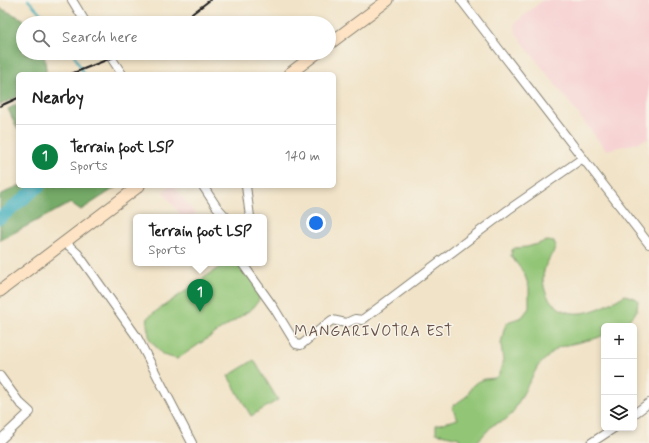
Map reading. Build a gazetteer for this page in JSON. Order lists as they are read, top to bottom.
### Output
{
  "districts": ["MANGARIVOTRA EST"],
  "page": {
    "search": "Search here",
    "heading": "Nearby",
    "list": [
      {
        "mark": "1",
        "name": "Terrain foot LSP",
        "note": "Sports",
        "value": "140 m"
      }
    ],
    "popup": ["Terrain foot LSP", "Sports"],
    "pins": "1",
    "map_buttons": ["+", "−"]
  }
}
